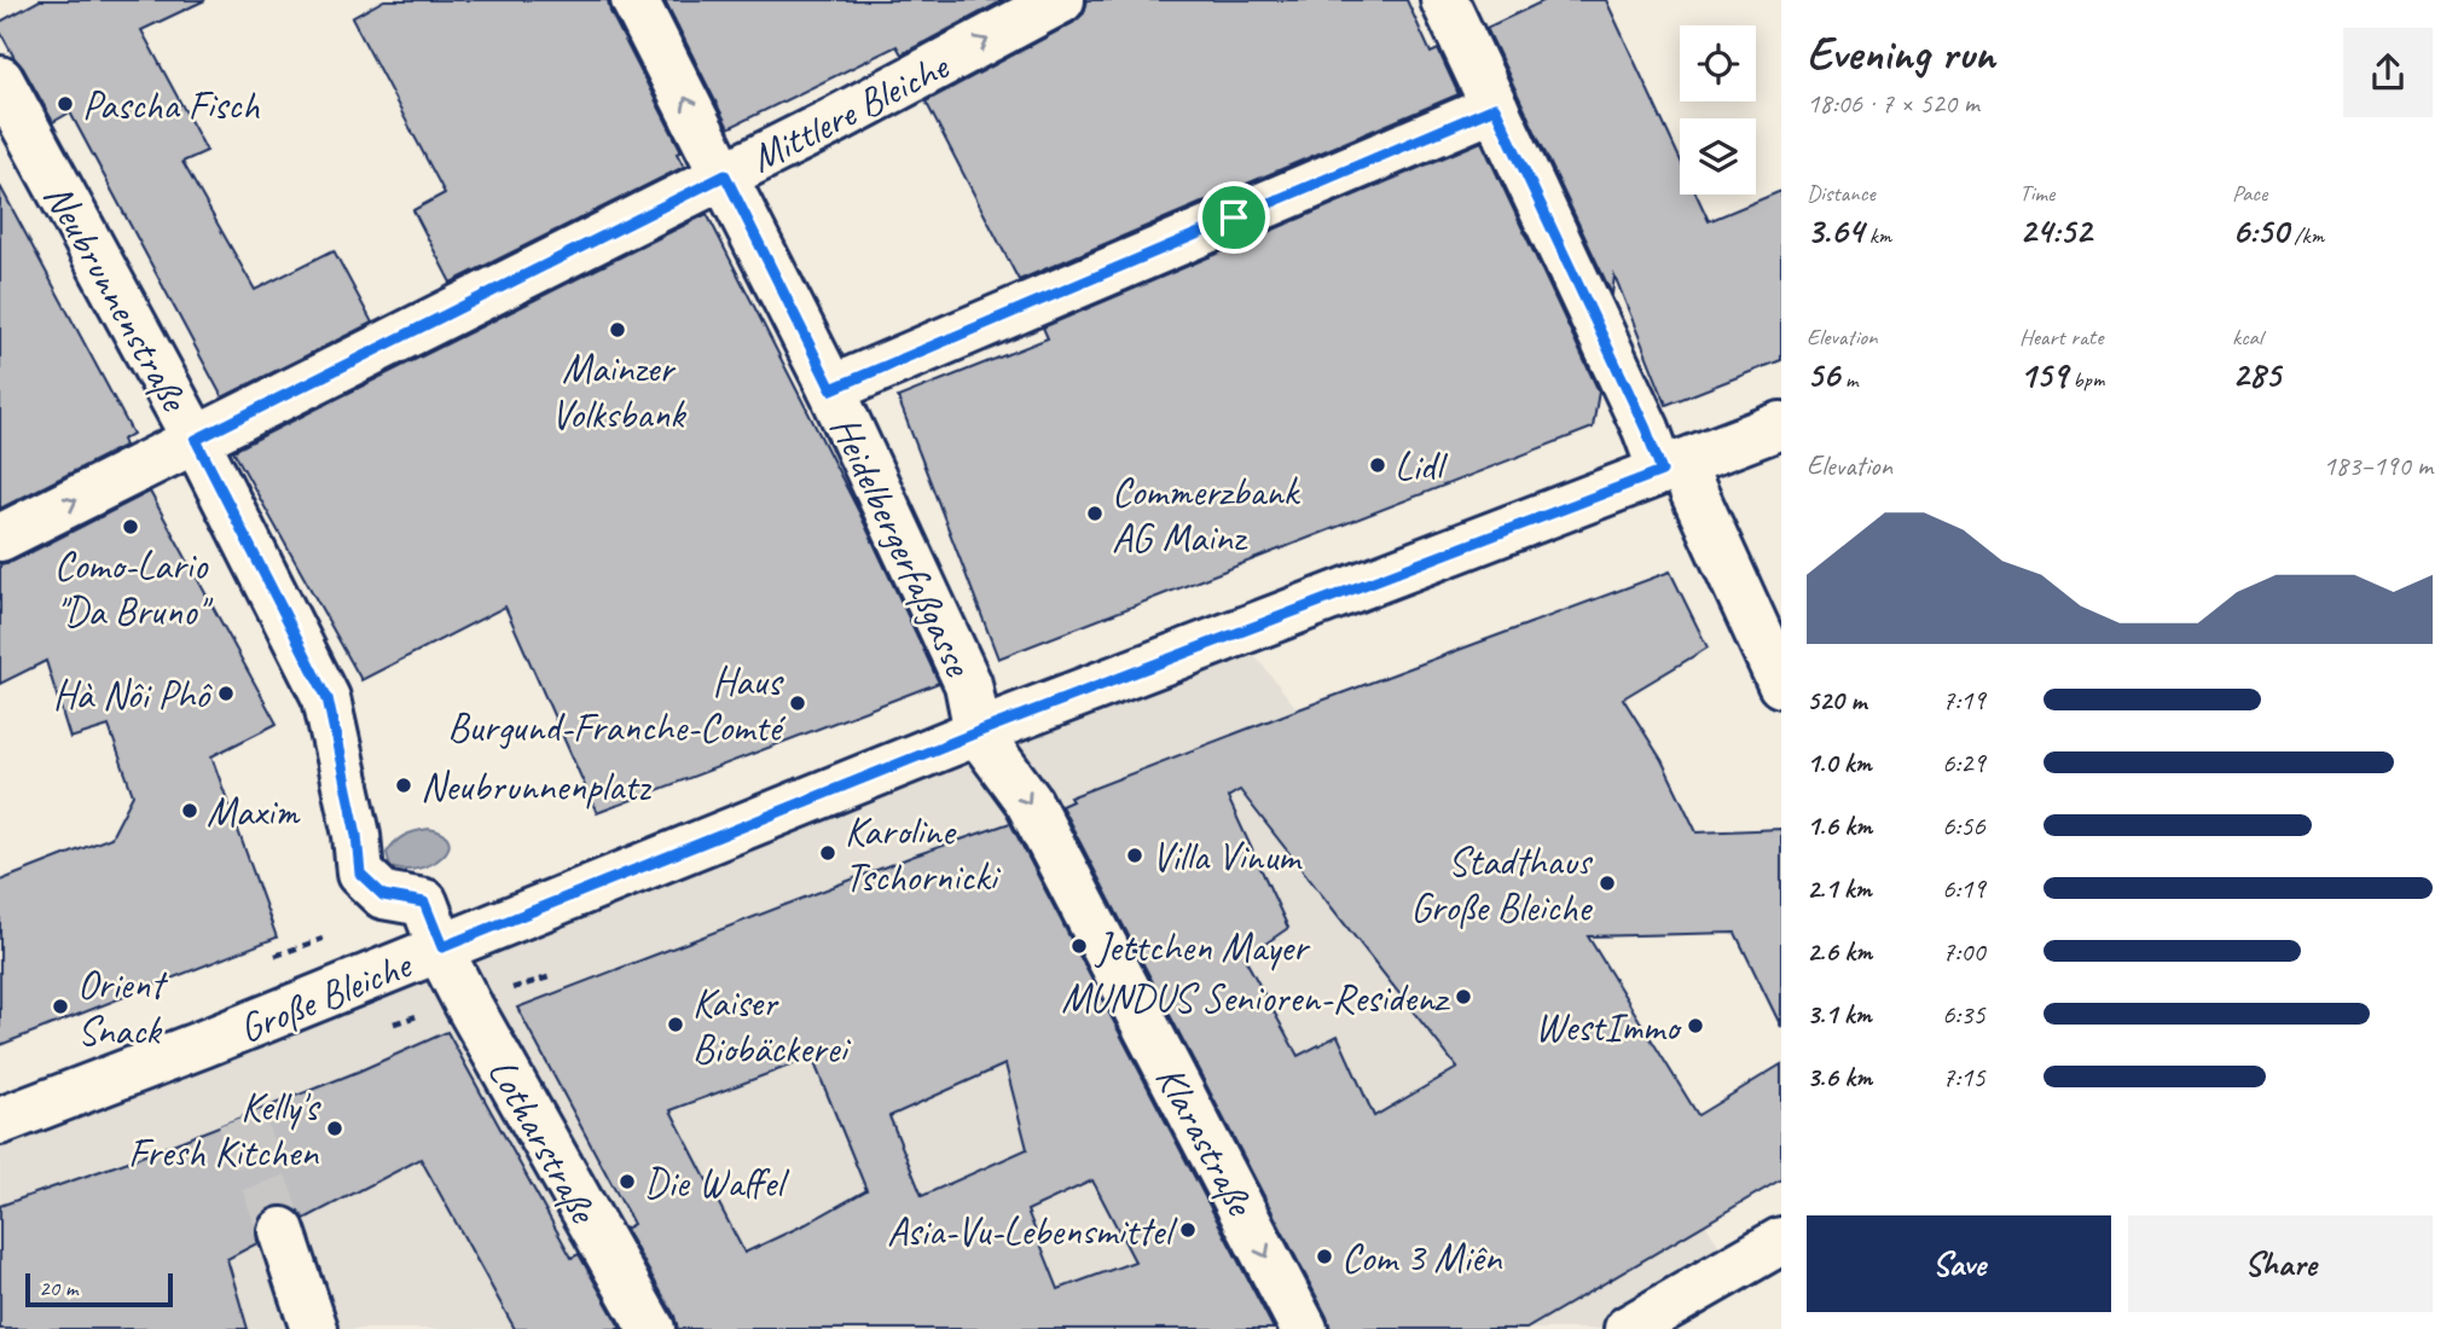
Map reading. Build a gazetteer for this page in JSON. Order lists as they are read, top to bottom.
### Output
{
  "streets": {
    "street": [
      "Mittlere Bleiche",
      "Neubrunnenstraße",
      "Heidelbergerfaßgasse",
      "Große Bleiche",
      "Lotharstraße",
      "Klarastraße"
    ]
  },
  "crossings": [
    ["Mittlere Bleiche", "Neubrunnenstraße"],
    ["Mittlere Bleiche", "Heidelbergerfaßgasse"],
    ["Neubrunnenstraße", "Große Bleiche"],
    ["Neubrunnenstraße", "Lotharstraße"],
    ["Heidelbergerfaßgasse", "Große Bleiche"],
    ["Heidelbergerfaßgasse", "Klarastraße"],
    ["Große Bleiche", "Lotharstraße"],
    ["Große Bleiche", "Klarastraße"]
  ],
  "one_way": ["Klarastraße"],
  "places": [
    "Pascha Fisch",
    "Mainzer Volksbank",
    "Lidl",
    "Commerzbank AG Mainz",
    "Como-Lario \"Da Bruno\"",
    "Hà Nôi Phô",
    "Haus Burgund-Franche-Comté",
    "Neubrunnenplatz",
    "Maxim",
    "Karoline Tschornicki",
    "Villa Vinum",
    "Stadthaus Große Bleiche",
    "Jettchen Mayer",
    "MUNDUS Senioren-Residenz",
    "Orient Snack",
    "Kaiser Biobäckerei",
    "WestImmo",
    "Kelly's Fresh Kitchen",
    "Die Waffel",
    "Asia-Vu-Lebensmittel",
    "Com 3 Miên"
  ],
  "scale_bar": "20 m",
  "page": {
    "heading": ["Evening run", "18:06 · 7 × 520 m"],
    "stats": [
      ["Distance", "3.64 km"],
      ["Time", "24:52"],
      ["Pace", "6:50 /km"],
      ["Elevation", "56 m"],
      ["Heart rate", "159 bpm"],
      ["kcal", "285"]
    ],
    "chart": ["Elevation", "183–190 m"],
    "list": [
      {
        "name": "520 m",
        "note": "7:19"
      },
      {
        "name": "1.0 km",
        "note": "6:29"
      },
      {
        "name": "1.6 km",
        "note": "6:56"
      },
      {
        "name": "2.1 km",
        "note": "6:19"
      },
      {
        "name": "2.6 km",
        "note": "7:00"
      },
      {
        "name": "3.1 km",
        "note": "6:35"
      },
      {
        "name": "3.6 km",
        "note": "7:15"
      }
    ],
    "buttons": ["Save", "Share"],
    "scale": "20 m"
  }
}
